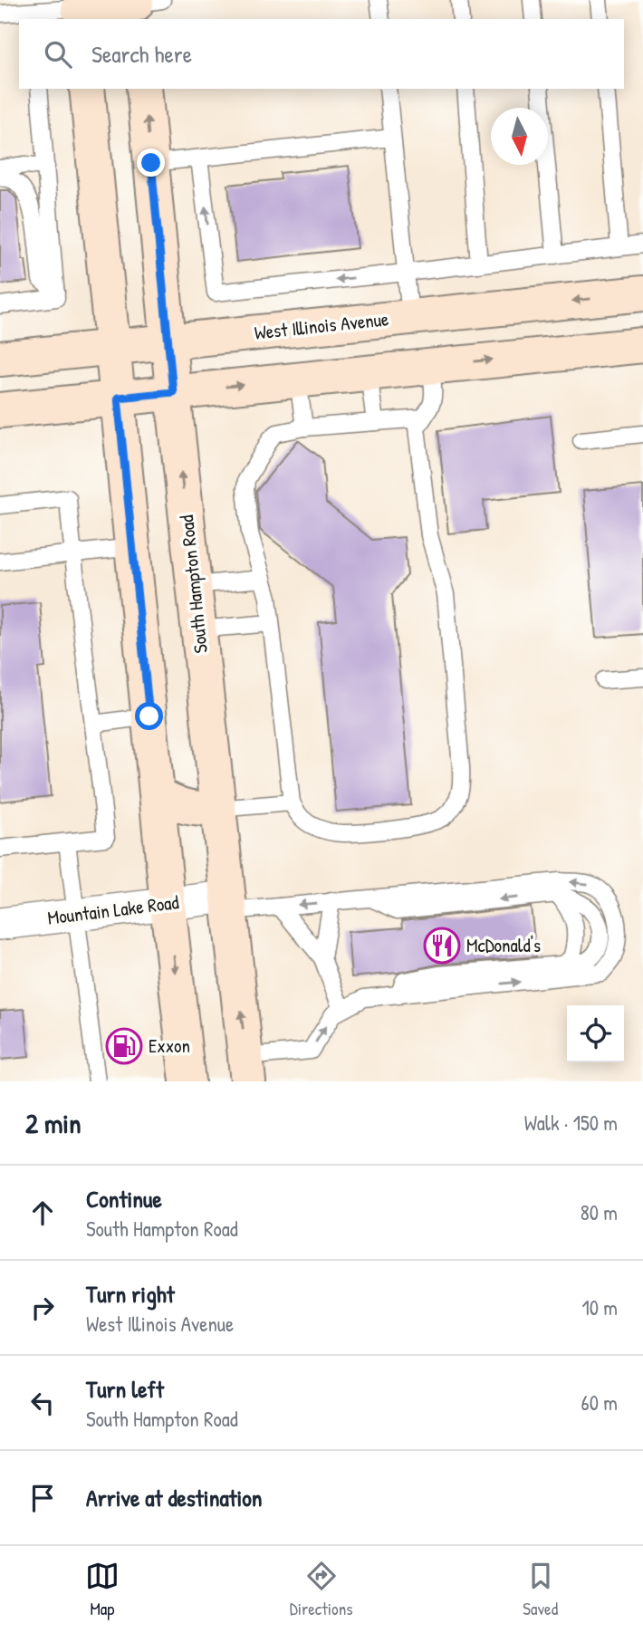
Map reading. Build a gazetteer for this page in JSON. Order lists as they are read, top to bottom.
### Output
{
  "streets": {
    "main road": ["West Illinois Avenue", "South Hampton Road"],
    "street": ["Mountain Lake Road"]
  },
  "crossings": [
    ["West Illinois Avenue", "South Hampton Road"],
    ["South Hampton Road", "Mountain Lake Road"]
  ],
  "places": {
    "restaurant": ["McDonald's"],
    "fuel station": ["Exxon"]
  },
  "north": "bottom",
  "page": {
    "search": "Search here",
    "heading": ["2 min", "Walk · 150 m"],
    "list": [
      ["Continue", "South Hampton Road", "80 m"],
      ["Turn right", "West Illinois Avenue", "10 m"],
      ["Turn left", "South Hampton Road", "60 m"],
      "Arrive at destination"
    ],
    "nav": ["Map", "Directions", "Saved"]
  }
}
